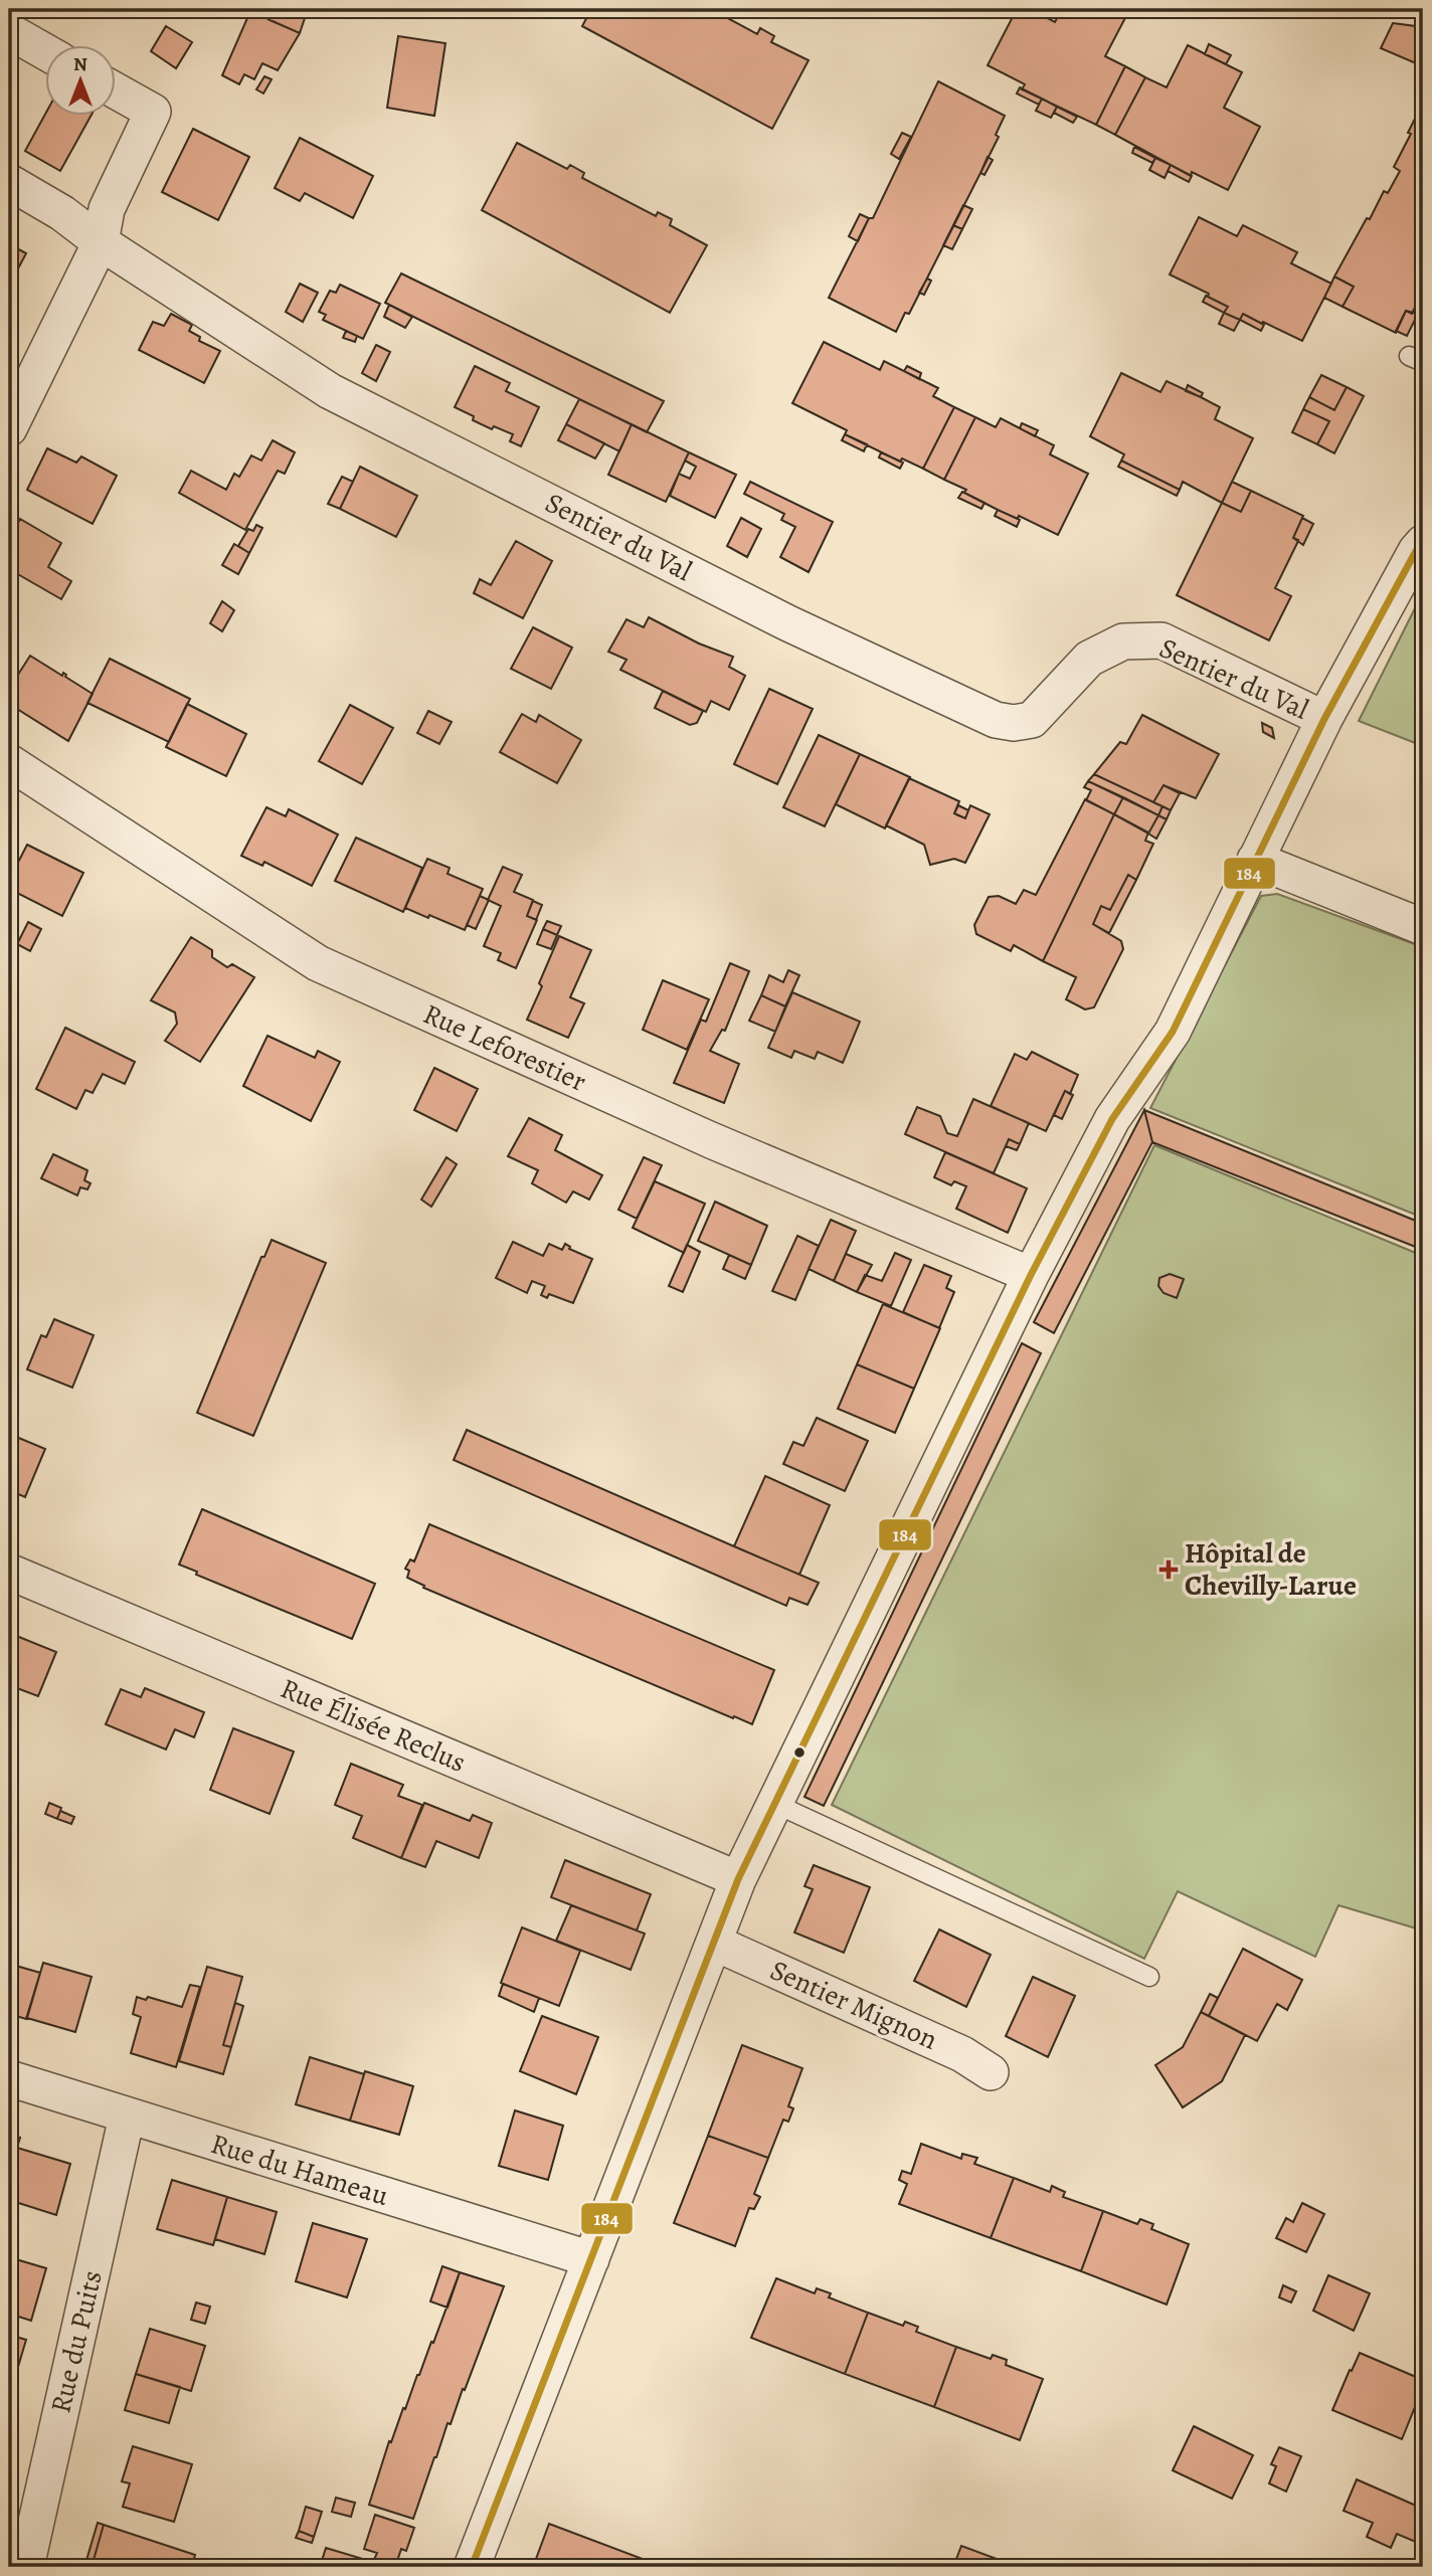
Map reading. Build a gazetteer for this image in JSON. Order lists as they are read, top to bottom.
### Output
{
  "streets": {
    "street": [
      "Sentier du Val",
      "Rue Leforestier",
      "Rue Élisée Reclus",
      "Sentier Mignon",
      "Rue du Hameau",
      "Rue du Puits"
    ]
  },
  "crossings": [
    ["Rue du Hameau", "Rue du Puits"]
  ],
  "places": {
    "health": ["Hôpital de Chevilly-Larue"]
  },
  "lines": ["transit line 184"],
  "north": "top"
}
